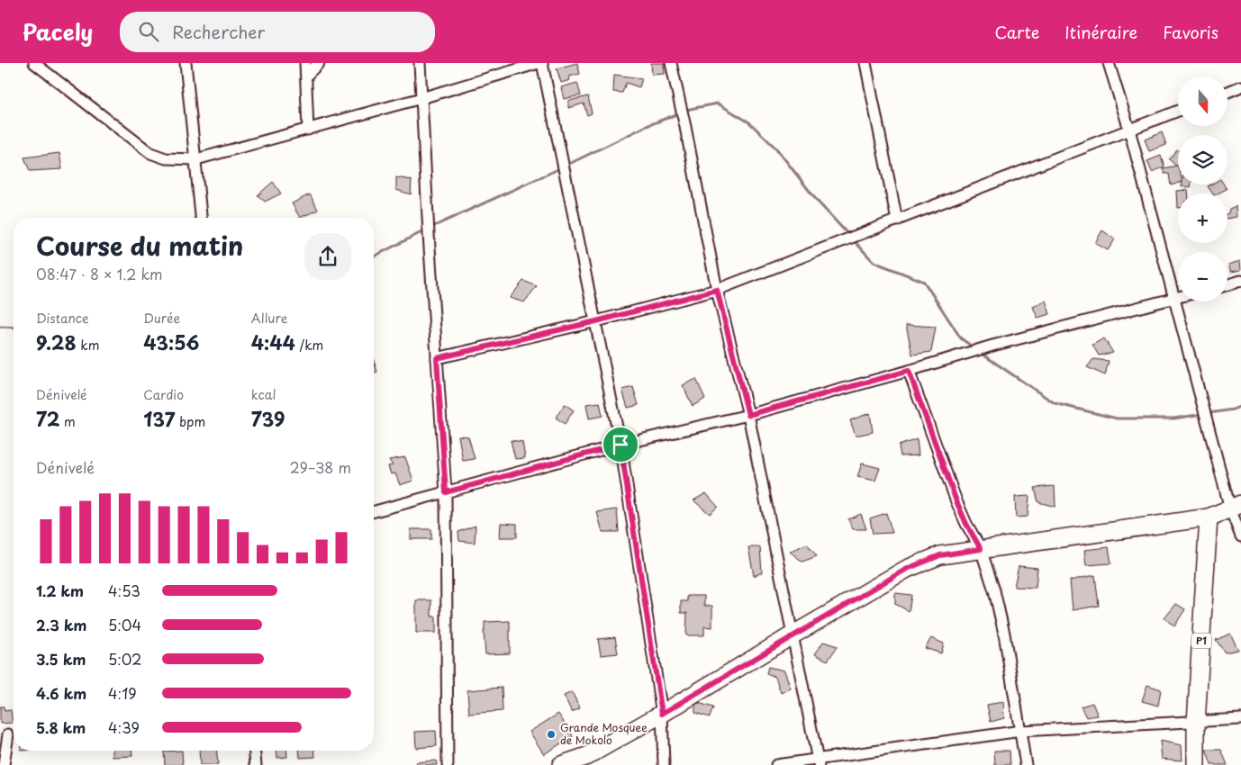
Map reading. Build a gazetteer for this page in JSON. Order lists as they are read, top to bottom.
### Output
{
  "streets": {
    "main road": ["P1"]
  },
  "places": ["Grande Mosquee de Mokolo"],
  "north": "bottom",
  "page": {
    "header": "Pacely",
    "search": "Rechercher",
    "nav": ["Carte", "Itinéraire", "Favoris"],
    "map_buttons": ["+", "−"],
    "heading": ["Course du matin", "08:47 · 8 × 1.2 km"],
    "stats": [
      ["Distance", "9.28 km"],
      ["Durée", "43:56"],
      ["Allure", "4:44 /km"],
      ["Dénivelé", "72 m"],
      ["Cardio", "137 bpm"],
      ["kcal", "739"]
    ],
    "chart": ["Dénivelé", "29–38 m"],
    "list": [
      {
        "name": "1.2 km",
        "note": "4:53"
      },
      {
        "name": "2.3 km",
        "note": "5:04"
      },
      {
        "name": "3.5 km",
        "note": "5:02"
      },
      {
        "name": "4.6 km",
        "note": "4:19"
      },
      {
        "name": "5.8 km",
        "note": "4:39"
      }
    ]
  }
}
